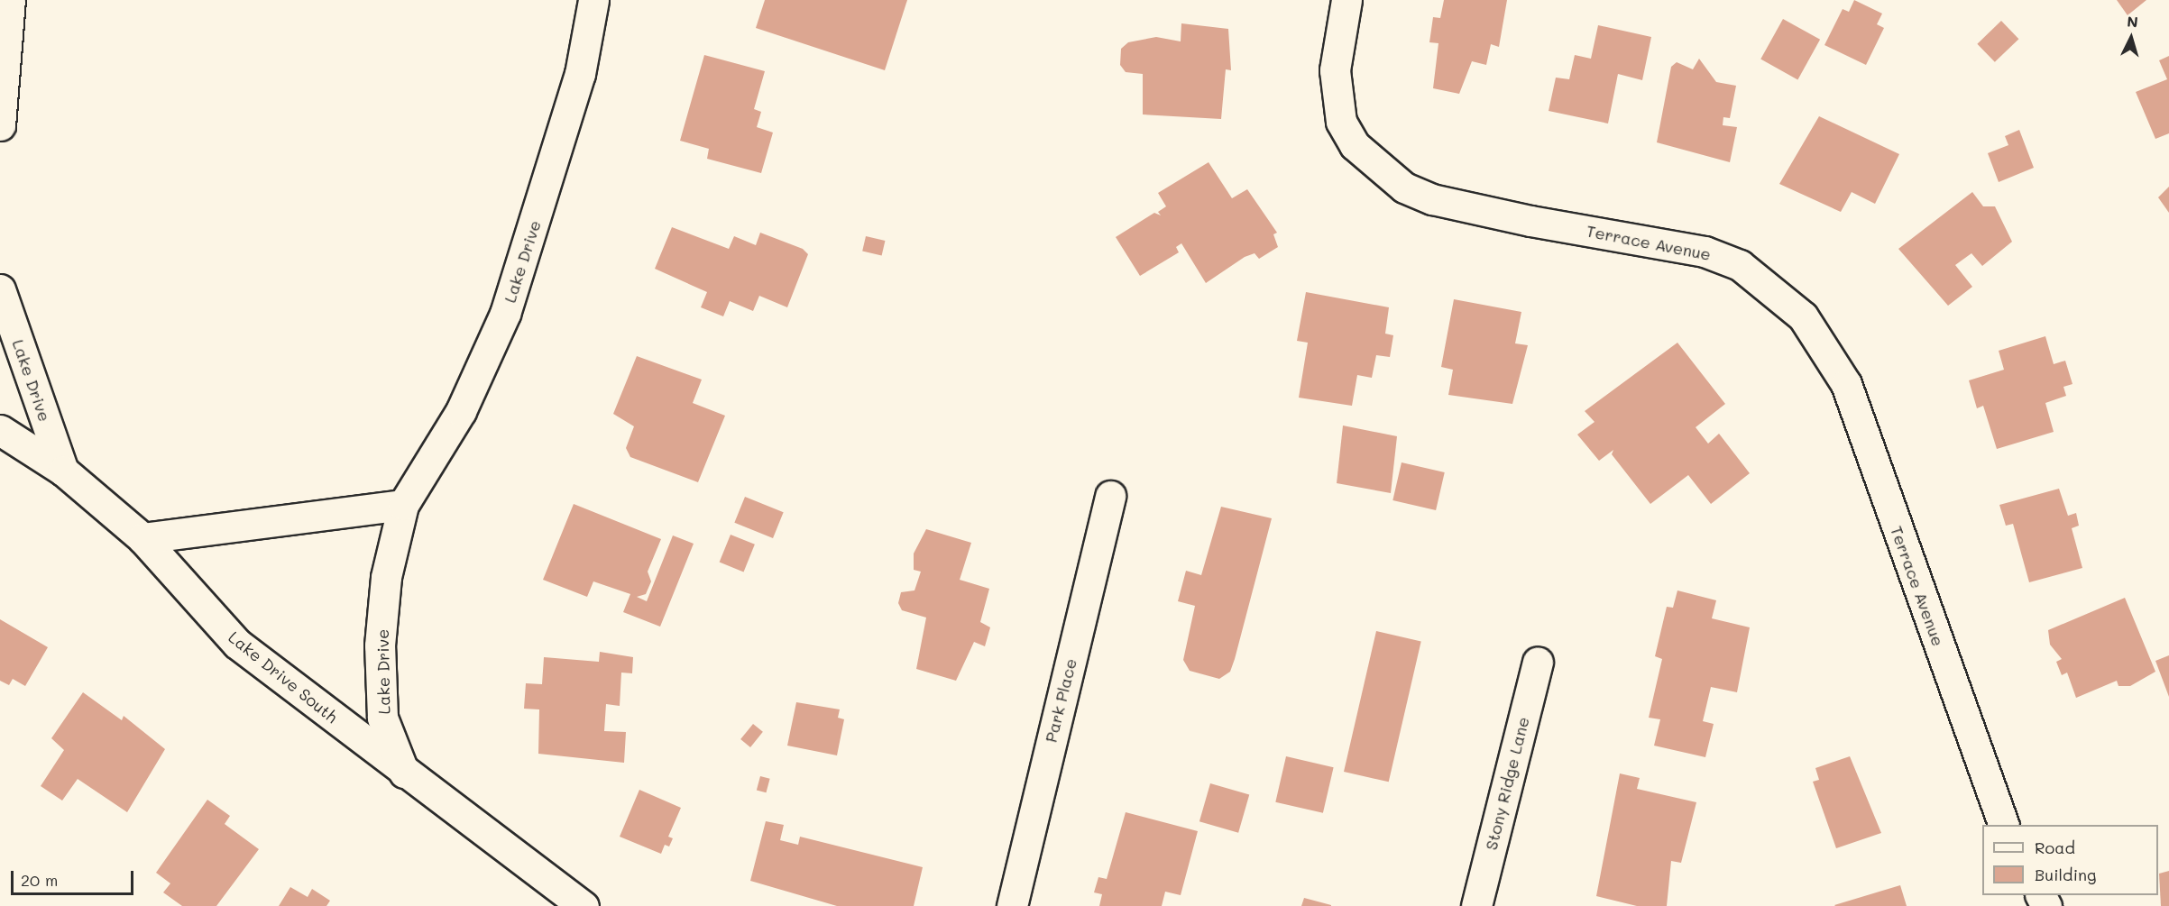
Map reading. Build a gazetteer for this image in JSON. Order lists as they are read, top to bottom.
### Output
{
  "streets": {
    "street": [
      "Terrace Avenue",
      "Lake Drive",
      "Lake Drive South",
      "Park Place",
      "Stony Ridge Lane"
    ]
  },
  "crossings": [
    ["Lake Drive", "Lake Drive South"]
  ],
  "legend": ["Road", "Building"],
  "scale_bar": "20 m",
  "north": "top"
}
